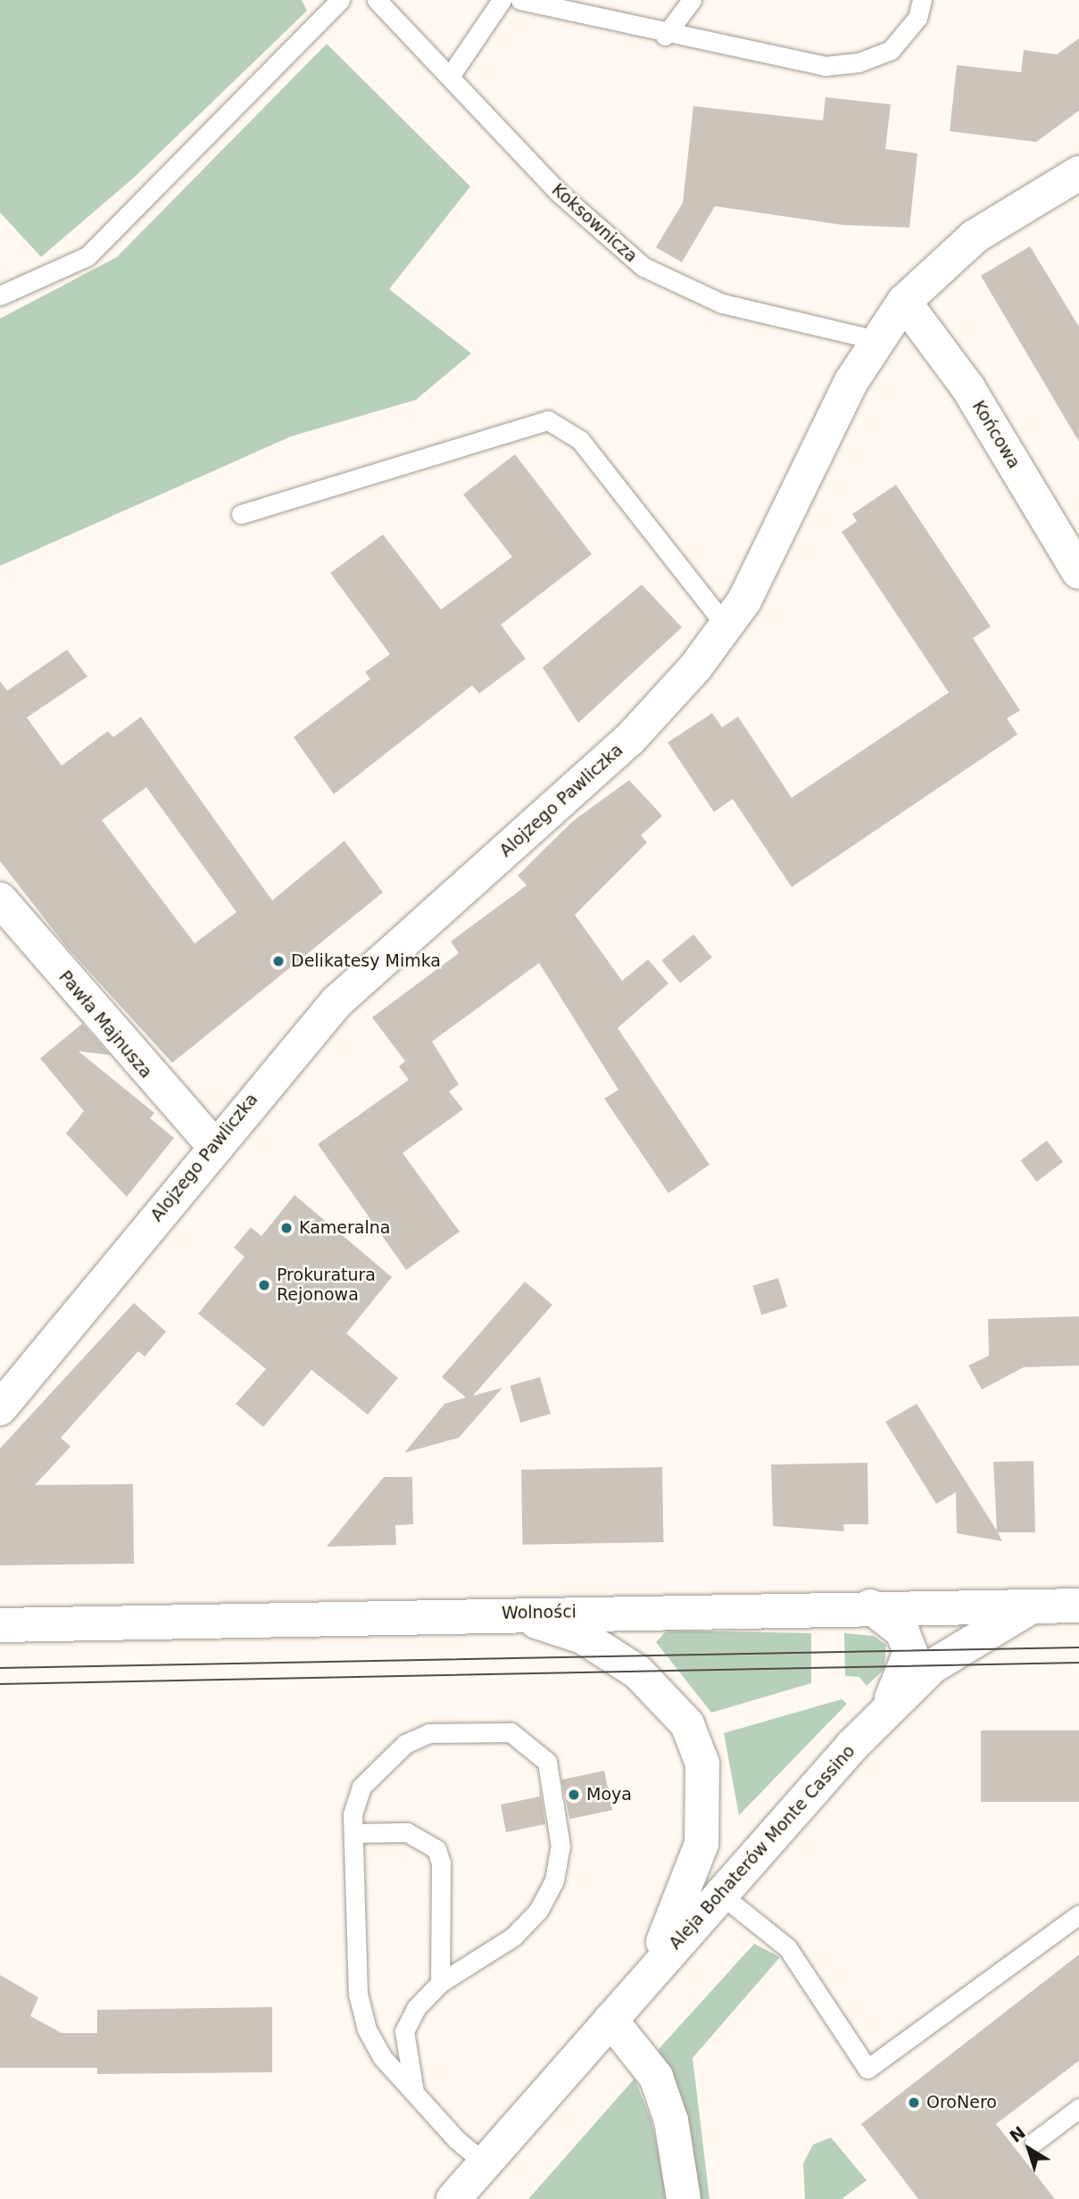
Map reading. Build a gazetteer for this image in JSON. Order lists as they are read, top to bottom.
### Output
{
  "streets": {
    "street": [
      "Końcowa",
      "Alojzego Pawliczka",
      "Pawła Majnusza",
      "Wolności",
      "Aleja Bohaterów Monte Cassino"
    ],
    "lane": ["Koksownicza"]
  },
  "crossings": [
    ["Koksownicza", "Alojzego Pawliczka"],
    ["Końcowa", "Alojzego Pawliczka"],
    ["Alojzego Pawliczka", "Pawła Majnusza"],
    ["Wolności", "Aleja Bohaterów Monte Cassino"]
  ],
  "places": [
    "Delikatesy Mimka",
    "Kameralna",
    "Prokuratura Rejonowa",
    "Moya",
    "OroNero"
  ],
  "north": "top left"
}
